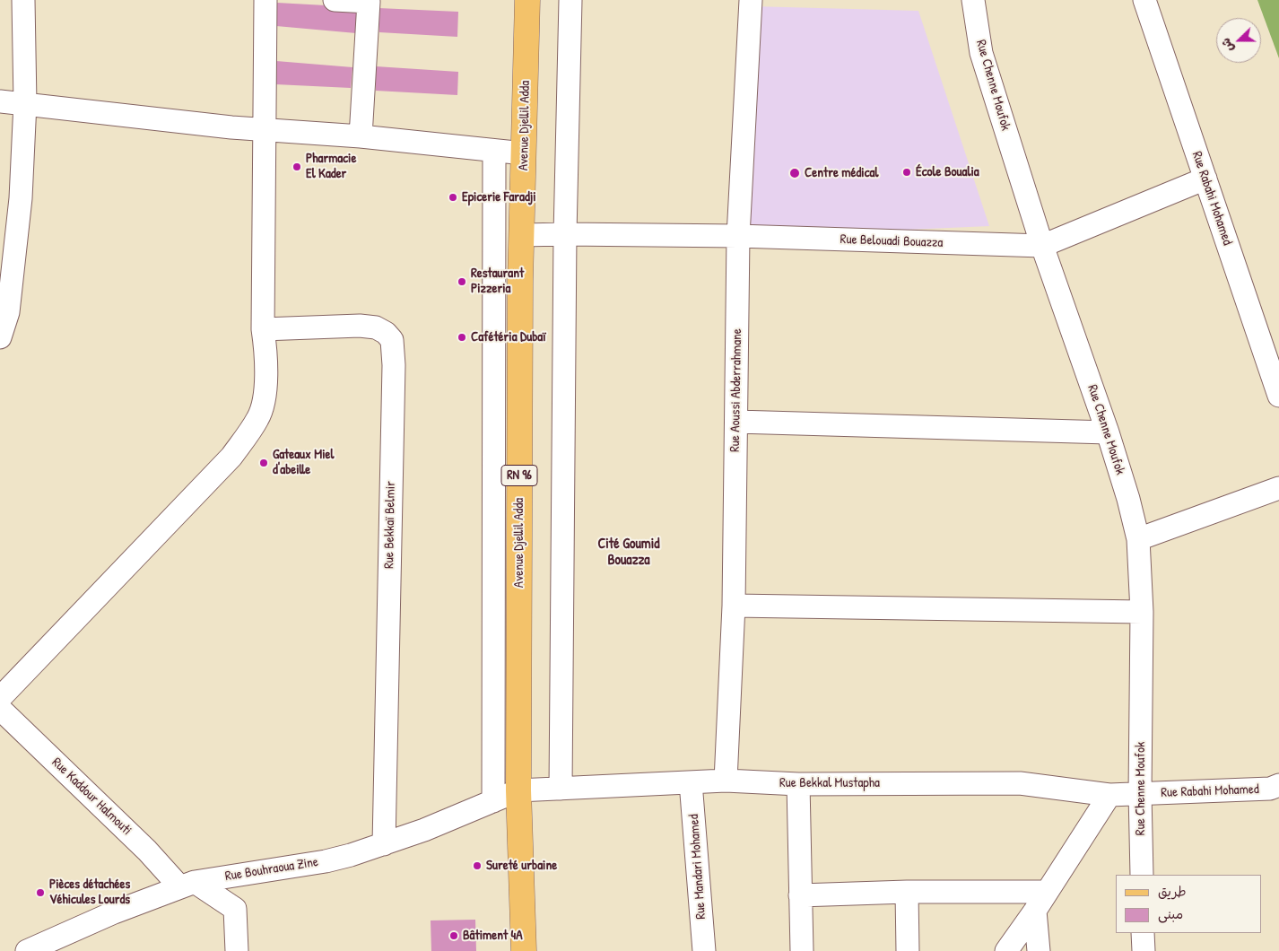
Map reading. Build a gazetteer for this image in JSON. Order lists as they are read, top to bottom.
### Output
{
  "streets": {
    "main road": ["Avenue Djellil Adda", "RN 96"],
    "street": [
      "Rue Chenne Moufok",
      "Rue Rabahi Mohamed",
      "Rue Belouadi Bouazza",
      "Rue Aoussi Abderrahmane",
      "Rue Bekkaï Belmir",
      "Rue Bekkal Mustapha",
      "Rue Kaddour Halmouti",
      "Rue Mandari Mohamed",
      "Rue Bouhraoua Zine"
    ]
  },
  "crossings": [
    ["Rue Chenne Moufok", "Rue Rabahi Mohamed"],
    ["Rue Chenne Moufok", "Rue Belouadi Bouazza"],
    ["Rue Chenne Moufok", "Rue Bekkal Mustapha"],
    ["Avenue Djellil Adda", "Rue Belouadi Bouazza"],
    ["Avenue Djellil Adda", "Rue Bekkal Mustapha"],
    ["Avenue Djellil Adda", "Rue Bouhraoua Zine"],
    ["Rue Rabahi Mohamed", "Rue Belouadi Bouazza"],
    ["Rue Rabahi Mohamed", "Rue Bekkal Mustapha"],
    ["Rue Belouadi Bouazza", "Rue Aoussi Abderrahmane"],
    ["Rue Aoussi Abderrahmane", "Rue Bekkal Mustapha"],
    ["Rue Bekkaï Belmir", "Rue Bouhraoua Zine"],
    ["Rue Bekkal Mustapha", "Rue Mandari Mohamed"],
    ["Rue Bekkal Mustapha", "Rue Bouhraoua Zine"],
    ["Rue Kaddour Halmouti", "Rue Bouhraoua Zine"]
  ],
  "districts": ["Cité Goumid Bouazza"],
  "places": [
    "Pharmacie El Kader",
    "École Boualia",
    "Centre médical",
    "Epicerie Faradji",
    "Restaurant Pizzeria",
    "Cafétéria Dubaï",
    "Gateaux Miel d'abeille",
    "Sureté urbaine",
    "Pièces détachées Véhicules Lourds",
    "Bâtiment 4A"
  ],
  "legend": ["طريق", "مبنى"],
  "north": "left"
}
